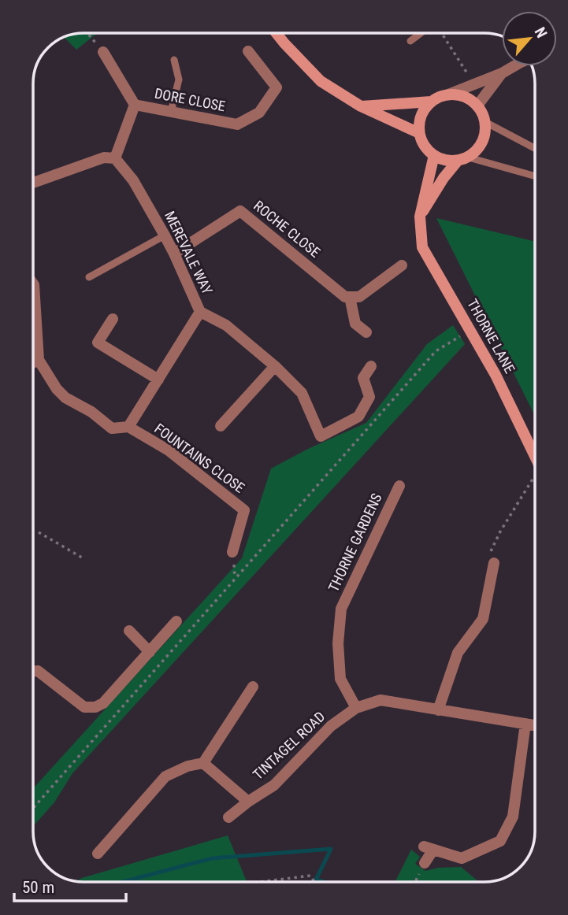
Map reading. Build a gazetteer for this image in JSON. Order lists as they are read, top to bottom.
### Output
{
  "streets": {
    "street": [
      "DORE CLOSE",
      "ROCHE CLOSE",
      "MEREVALE WAY",
      "THORNE LANE",
      "FOUNTAINS CLOSE",
      "THORNE GARDENS",
      "TINTAGEL ROAD"
    ]
  },
  "crossings": [
    ["DORE CLOSE", "MEREVALE WAY"],
    ["ROCHE CLOSE", "MEREVALE WAY"],
    ["MEREVALE WAY", "FOUNTAINS CLOSE"],
    ["THORNE GARDENS", "TINTAGEL ROAD"]
  ],
  "scale_bar": "50 m",
  "north": "top right"
}
